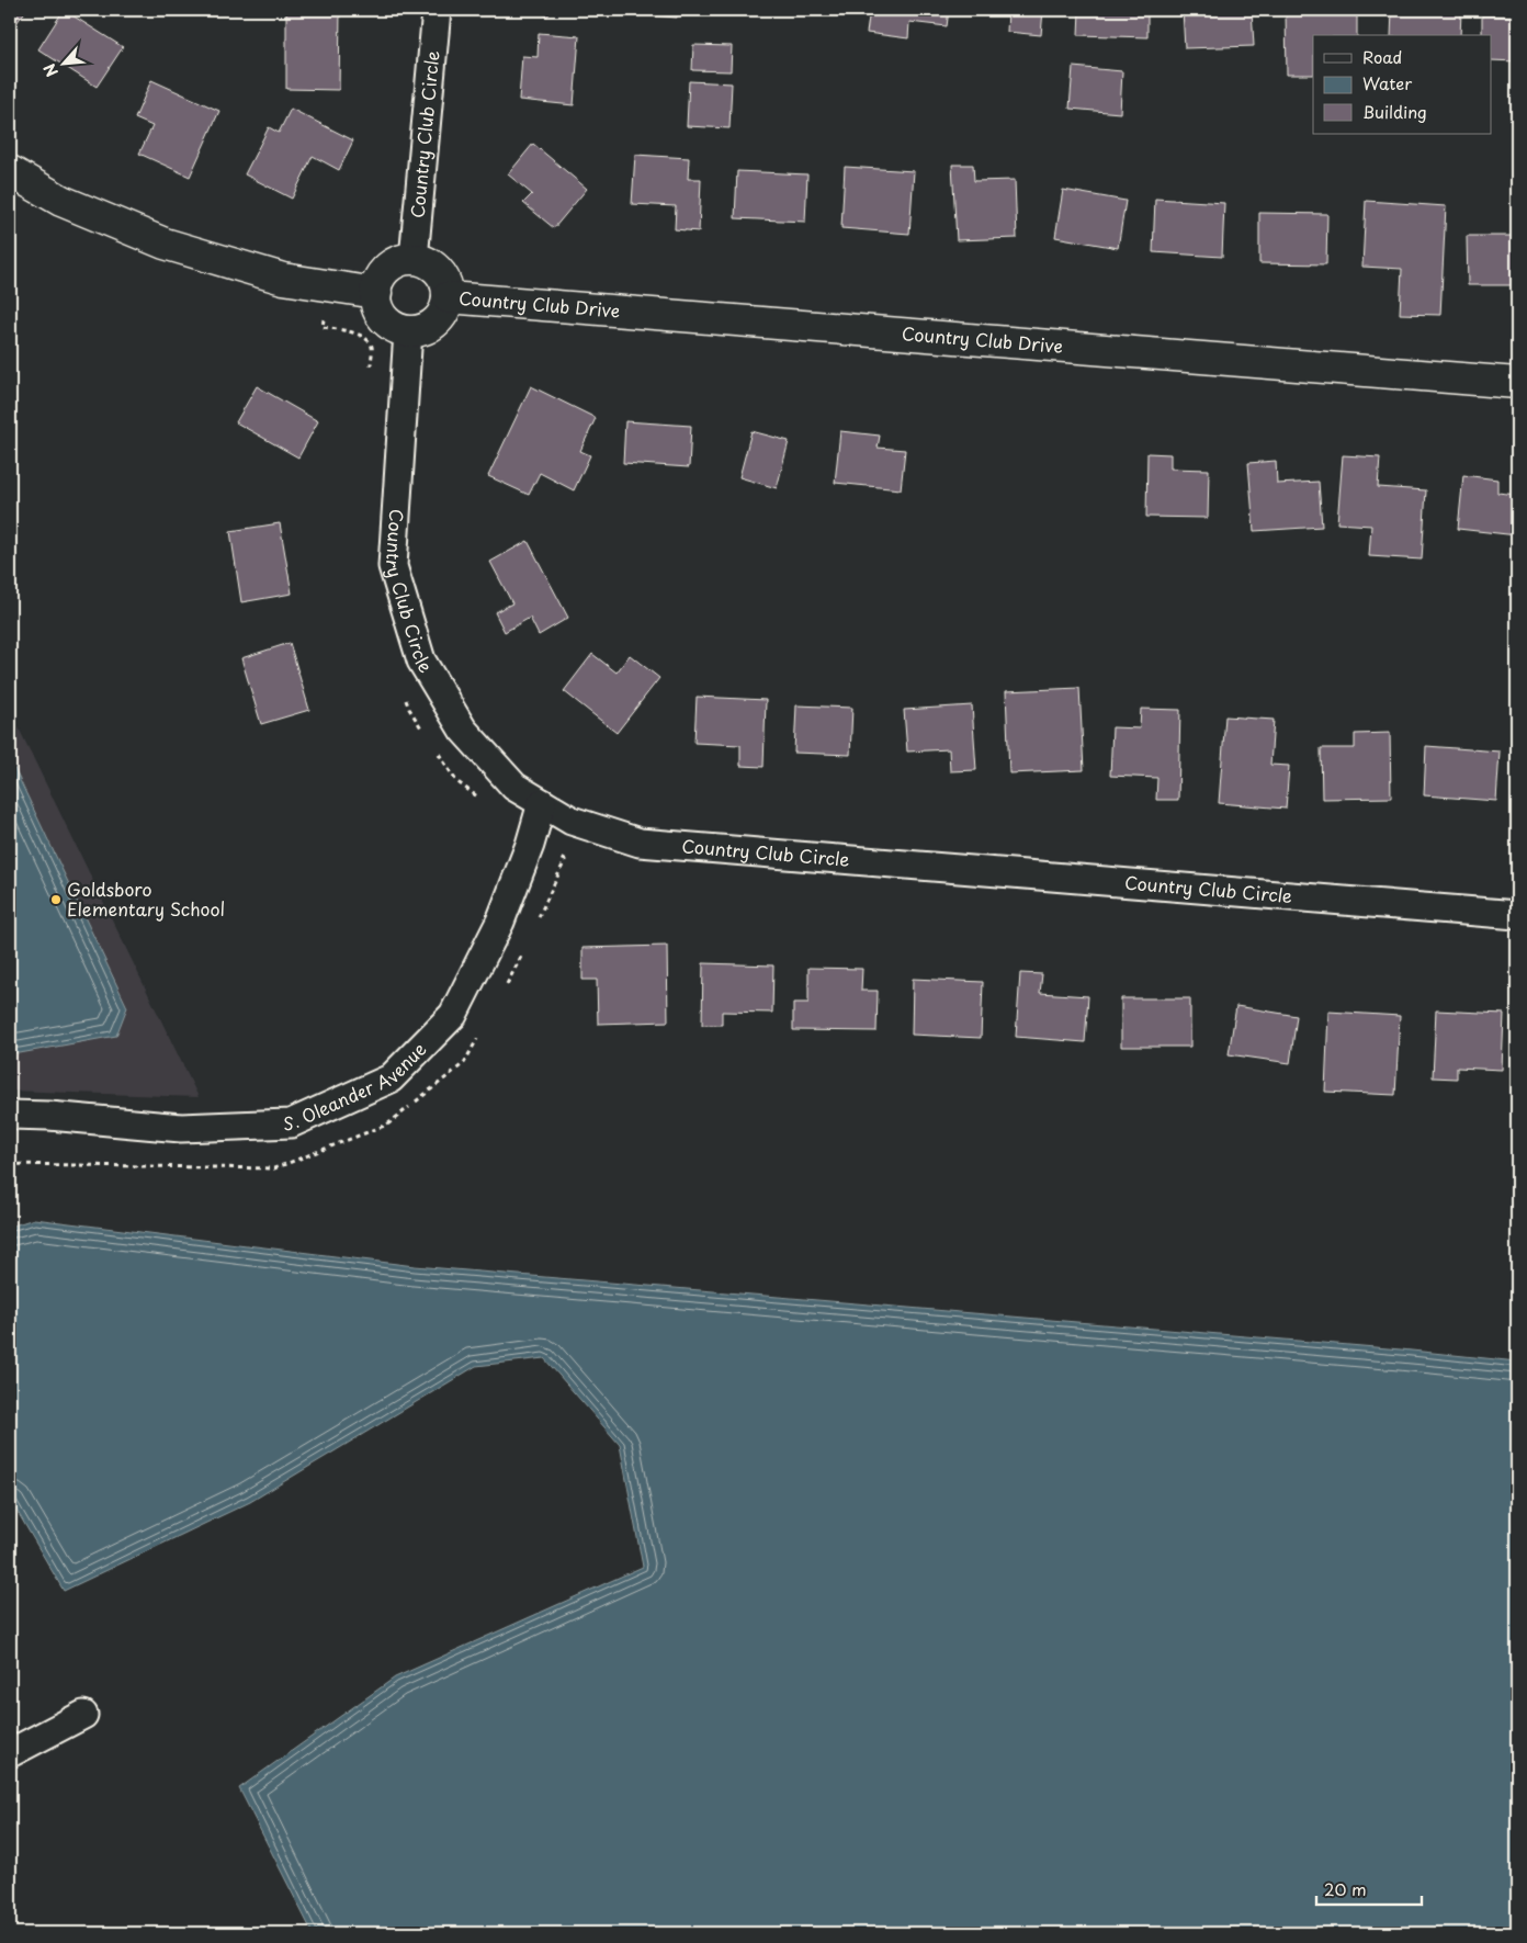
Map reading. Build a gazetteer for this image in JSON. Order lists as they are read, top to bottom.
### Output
{
  "streets": {
    "street": ["Country Club Circle", "Country Club Drive", "S. Oleander Avenue"]
  },
  "crossings": [
    ["Country Club Circle", "Country Club Drive"],
    ["Country Club Circle", "S. Oleander Avenue"]
  ],
  "places": ["Goldsboro Elementary School"],
  "legend": ["Road", "Water", "Building"],
  "scale_bar": "20 m",
  "north": "bottom left"
}
